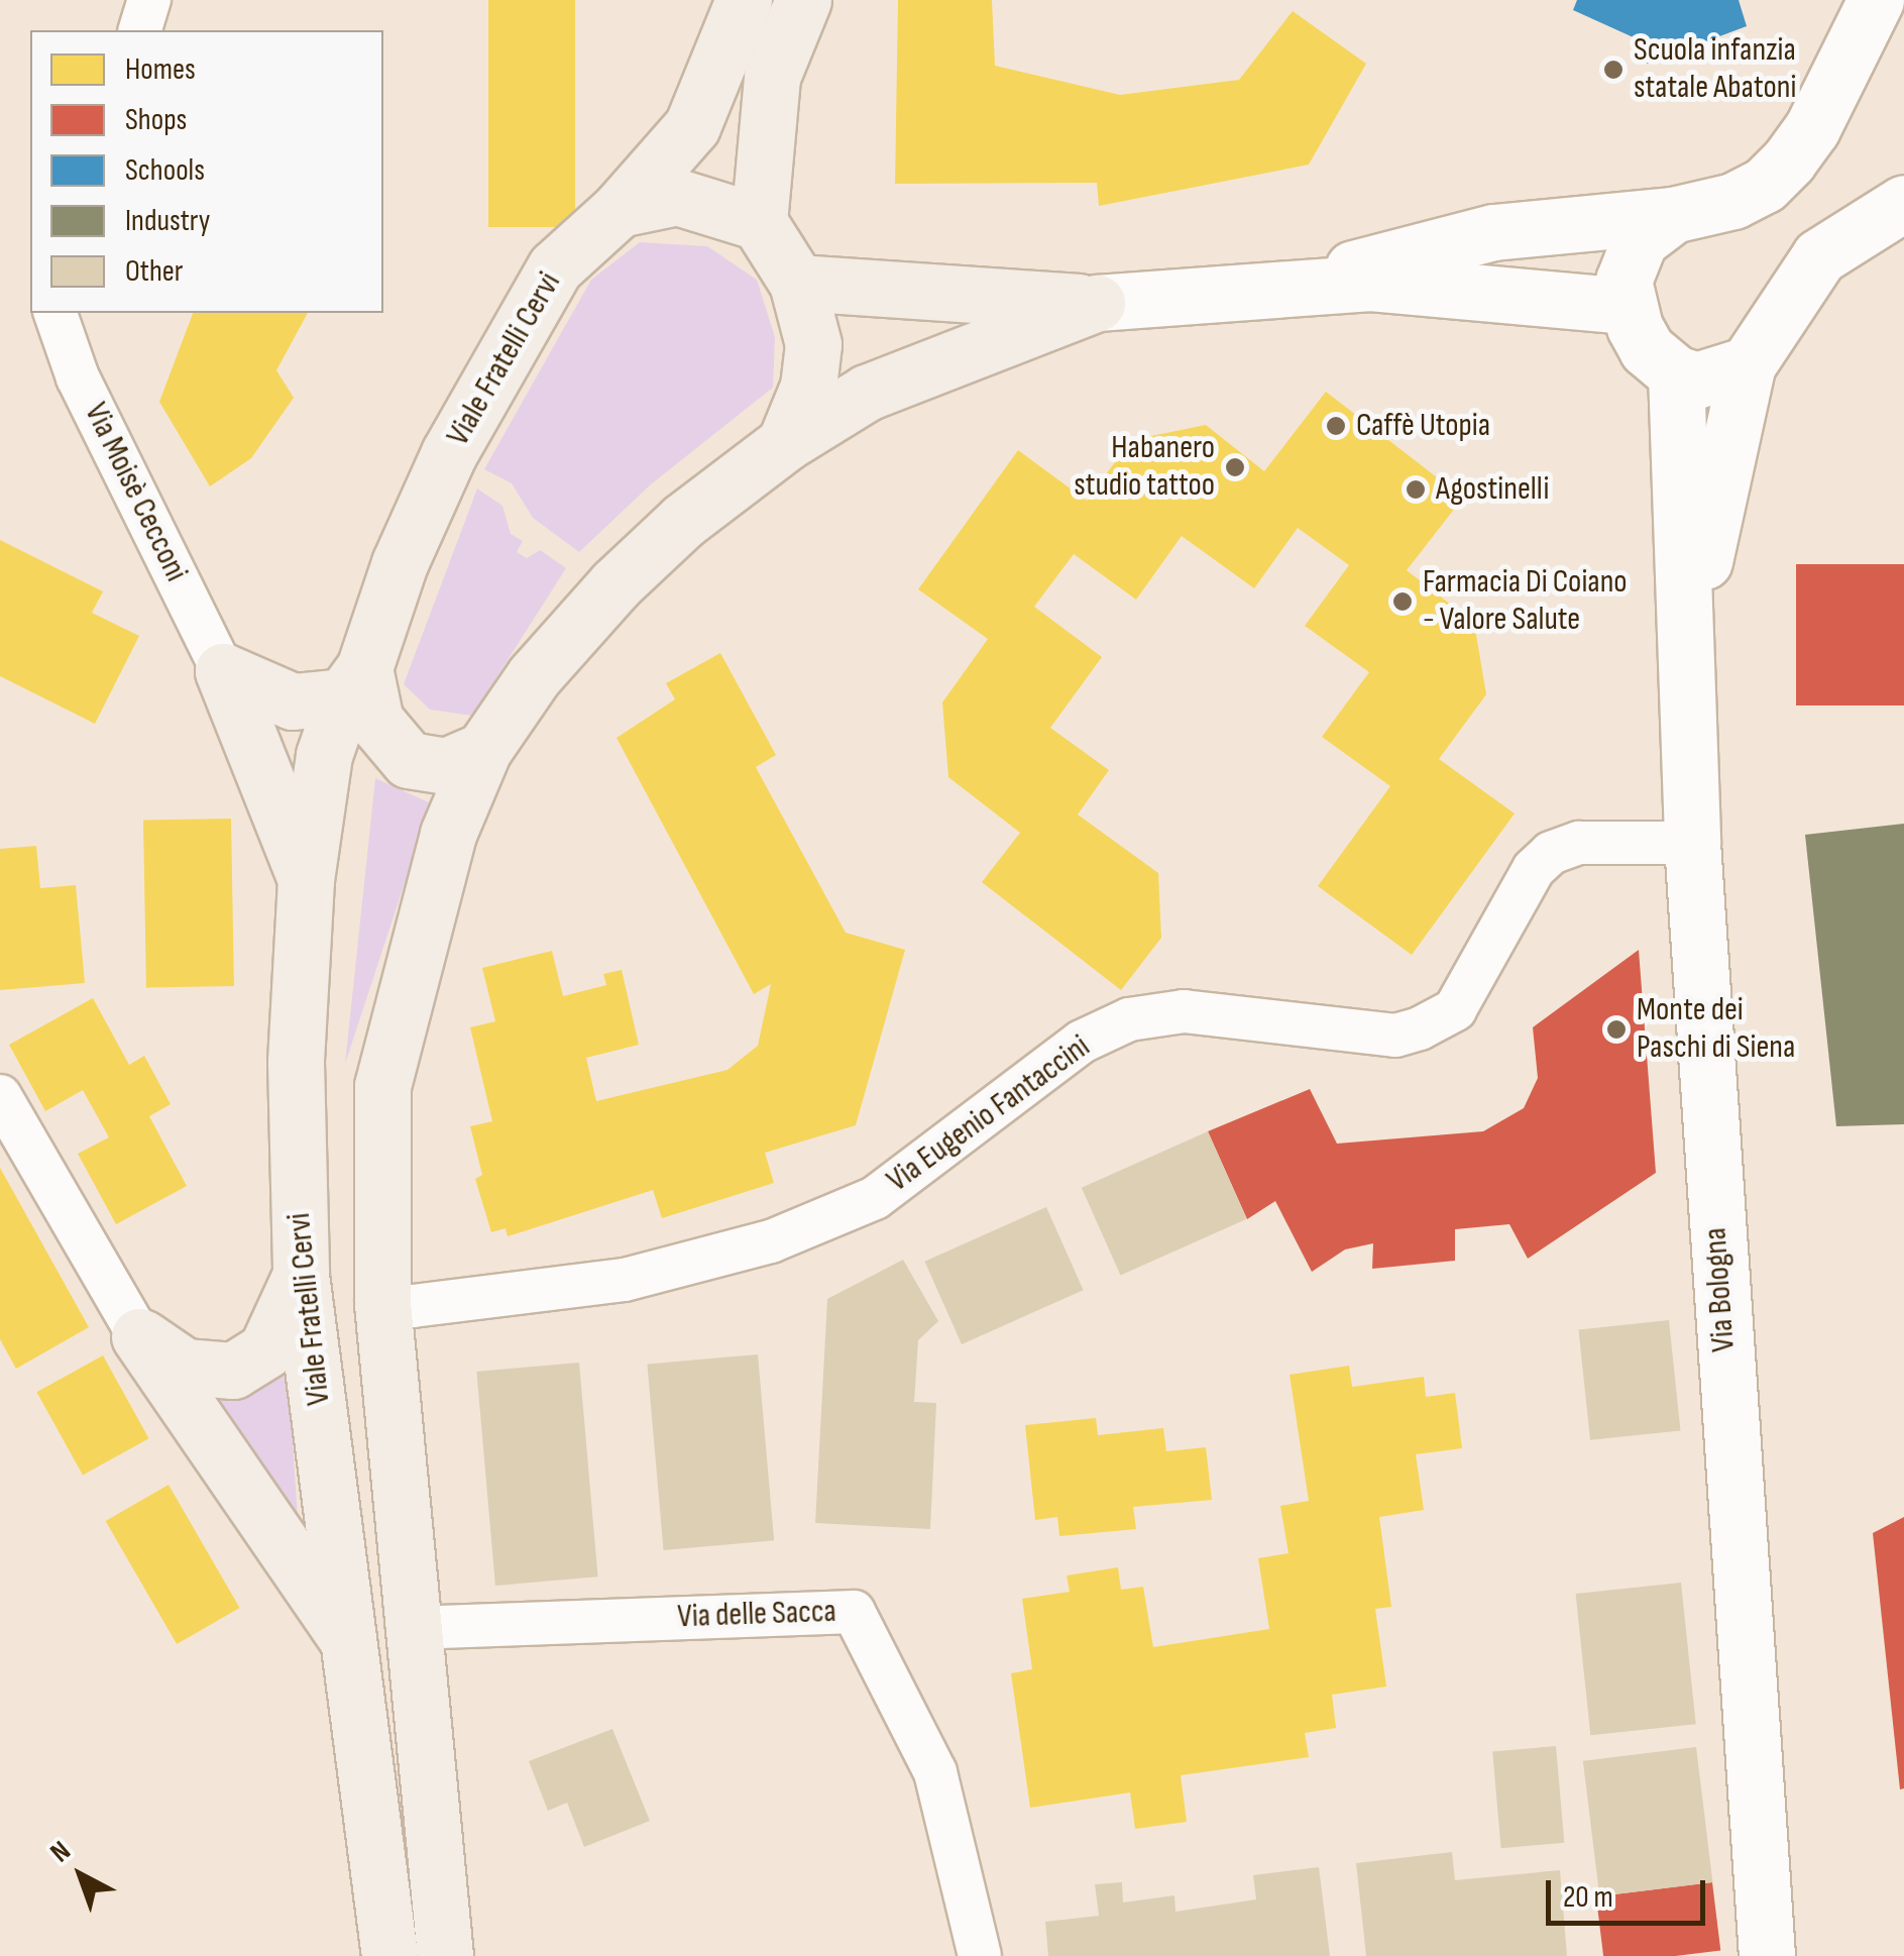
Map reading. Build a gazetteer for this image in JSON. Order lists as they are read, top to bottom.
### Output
{
  "streets": {
    "main road": ["Viale Fratelli Cervi"],
    "street": [
      "Via Moisè Cecconi",
      "Via Eugenio Fantaccini",
      "Via Bologna",
      "Via delle Sacca"
    ]
  },
  "crossings": [
    ["Via Eugenio Fantaccini", "Via Bologna"]
  ],
  "places": [
    "Scuola infanzia statale Abatoni",
    "Caffè Utopia",
    "Habanero studio tattoo",
    "Agostinelli",
    "Farmacia Di Coiano - Valore Salute",
    "Monte dei Paschi di Siena"
  ],
  "legend": [
    "Homes",
    "Shops",
    "Schools",
    "Industry",
    "Other"
  ],
  "scale_bar": "20 m",
  "north": "top left"
}
